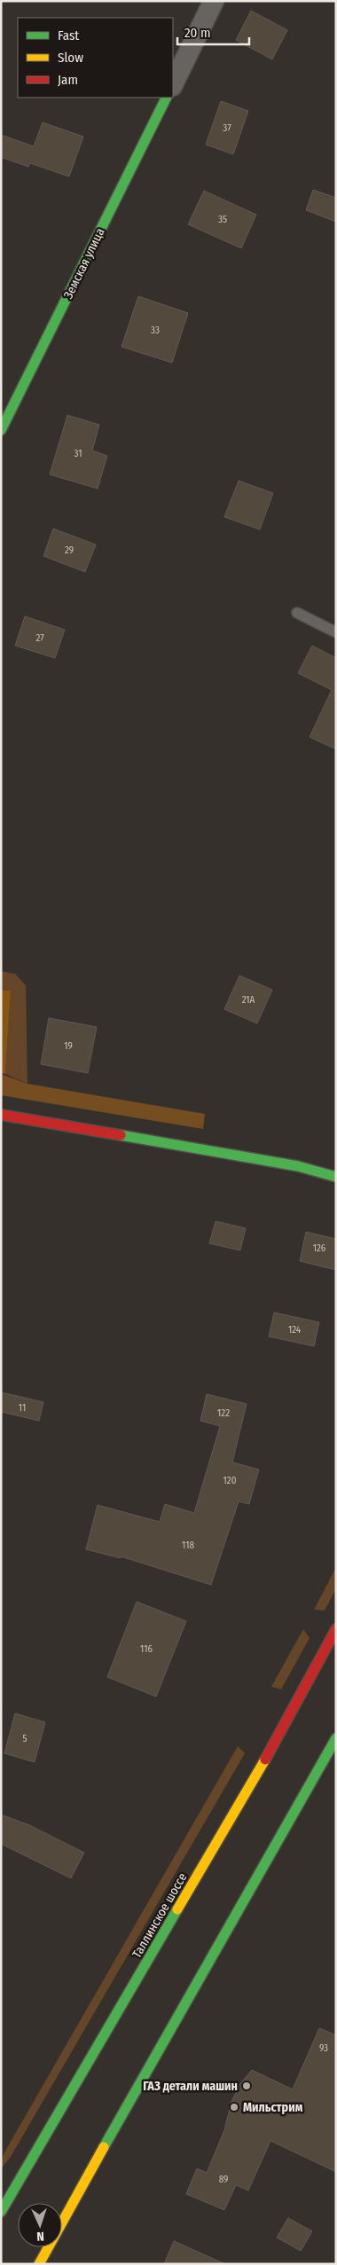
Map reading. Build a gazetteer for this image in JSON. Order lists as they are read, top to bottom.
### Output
{
  "streets": {
    "main road": ["Земская улица", "Таллинское шоссе"]
  },
  "places": ["ГАЗ детали машин", "Мильстрим"],
  "house_numbers": [
    "37",
    "35",
    "33",
    "31",
    "29",
    "27",
    "21А",
    "19",
    "126",
    "124",
    "11",
    "122",
    "120",
    "118",
    "116",
    "5",
    "93",
    "89"
  ],
  "legend": ["Fast", "Slow", "Jam"],
  "scale_bar": "20 m",
  "north": "bottom"
}
